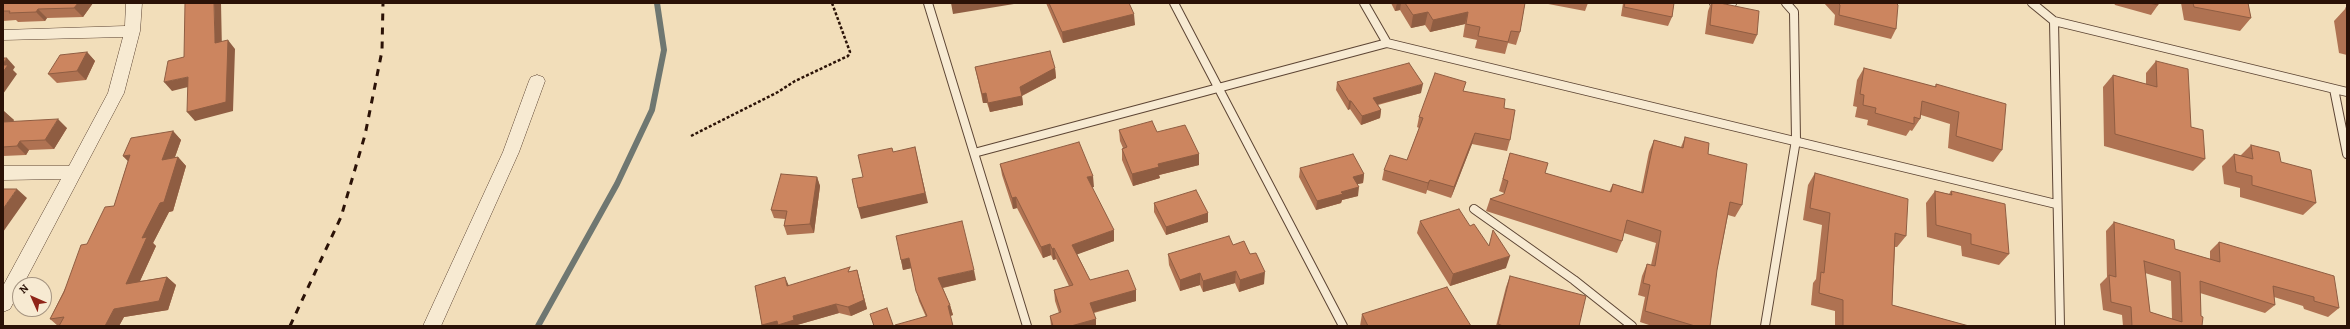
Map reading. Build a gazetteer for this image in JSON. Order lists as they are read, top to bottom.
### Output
{
  "north": "top left"
}
